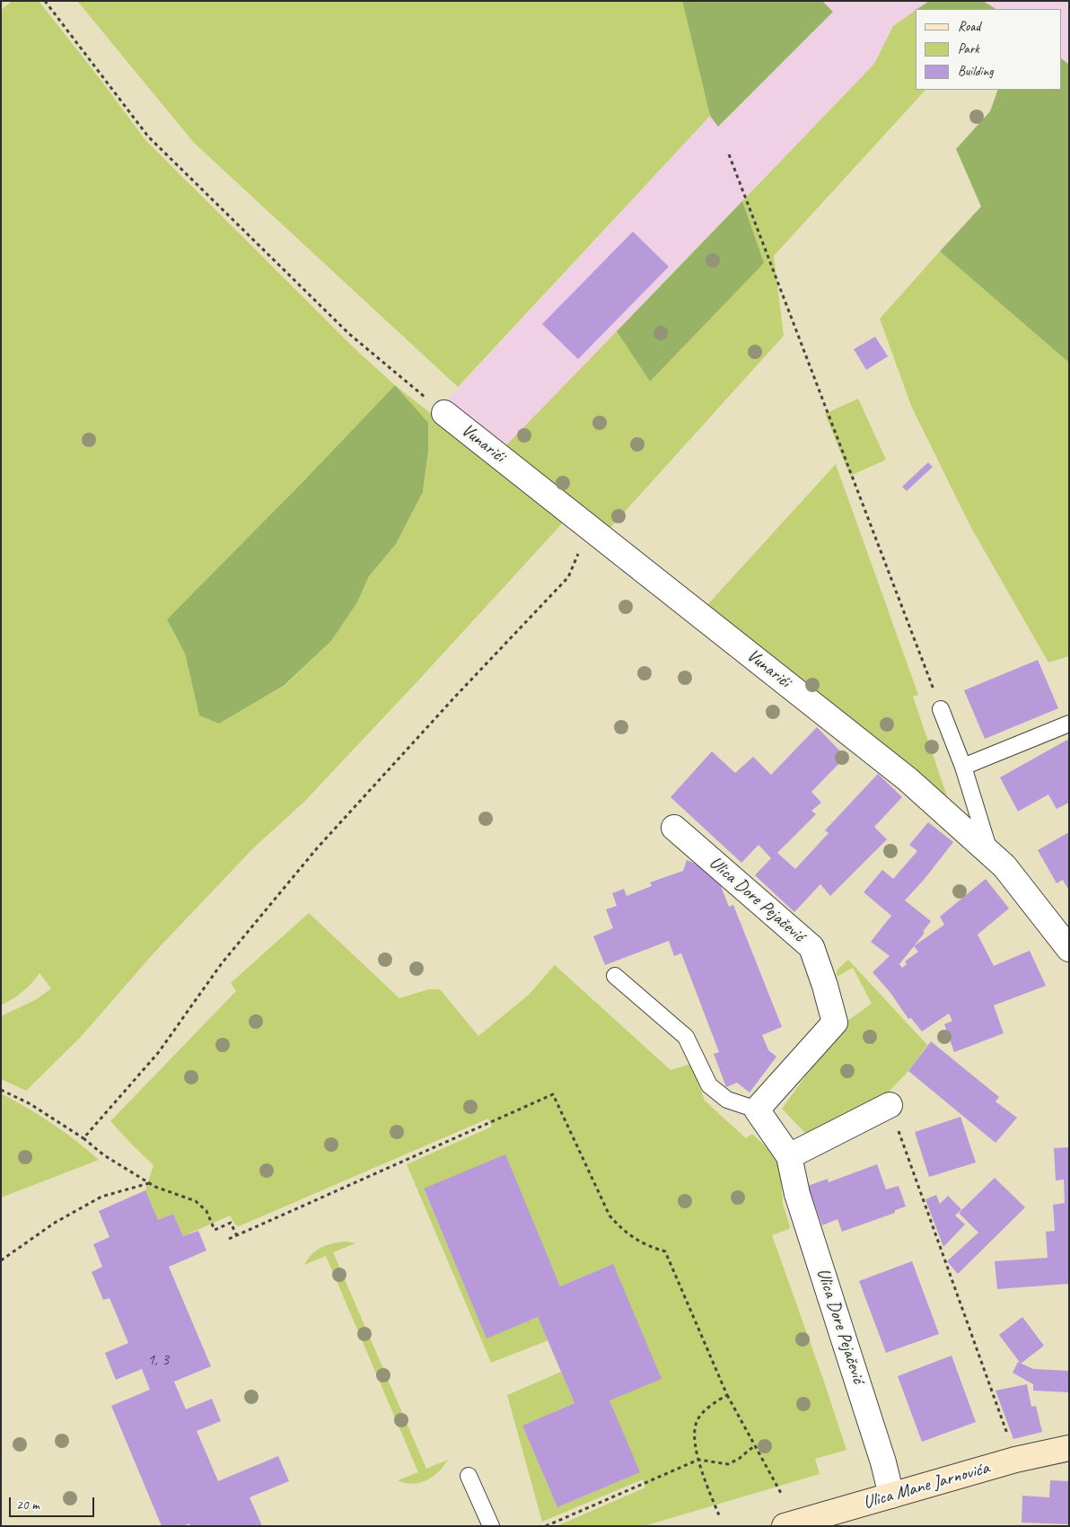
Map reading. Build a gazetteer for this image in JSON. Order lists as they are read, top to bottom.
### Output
{
  "streets": {
    "street": ["Vunarići", "Ulica Dore Pejačević", "Ulica Mane Jarnovića"]
  },
  "crossings": [
    ["Ulica Dore Pejačević", "Ulica Mane Jarnovića"]
  ],
  "house_numbers": ["1, 3"],
  "legend": ["Road", "Park", "Building"],
  "scale_bar": "20 m"
}
